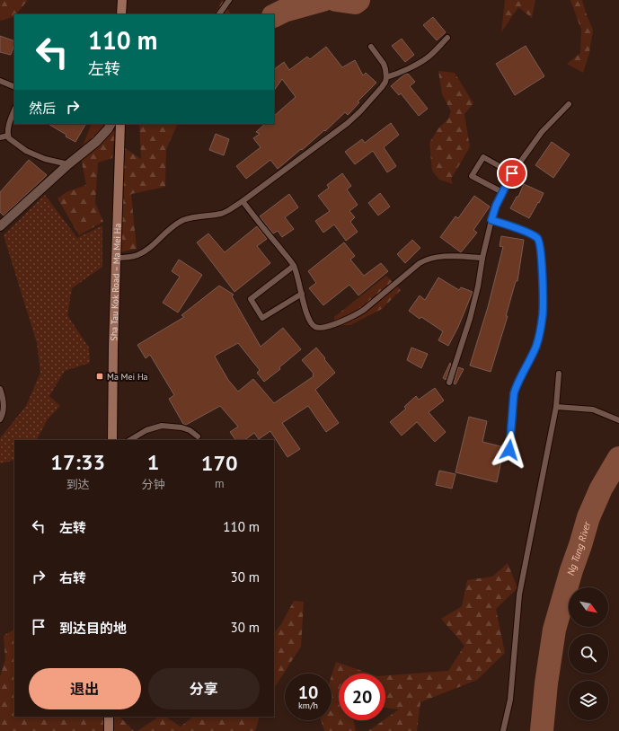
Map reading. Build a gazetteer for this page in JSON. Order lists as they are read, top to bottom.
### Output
{
  "streets": {
    "main road": ["Sha Tau Kok Road – Ma Mei Ha"]
  },
  "water": ["Ng Tung River"],
  "places": {
    "transit": ["Ma Mei Ha"]
  },
  "north": "bottom right",
  "page": {
    "turn": ["110 m", "左转"],
    "then": "然后",
    "eta": [
      "17:33",
      "到达",
      "1",
      "分钟",
      "170",
      "m"
    ],
    "list": [
      {
        "name": "左转",
        "value": "110 m"
      },
      {
        "name": "右转",
        "value": "30 m"
      },
      {
        "name": "到达目的地",
        "value": "30 m"
      }
    ],
    "buttons": ["退出", "分享"],
    "speed": "10 km/h",
    "limit": "20"
  }
}
